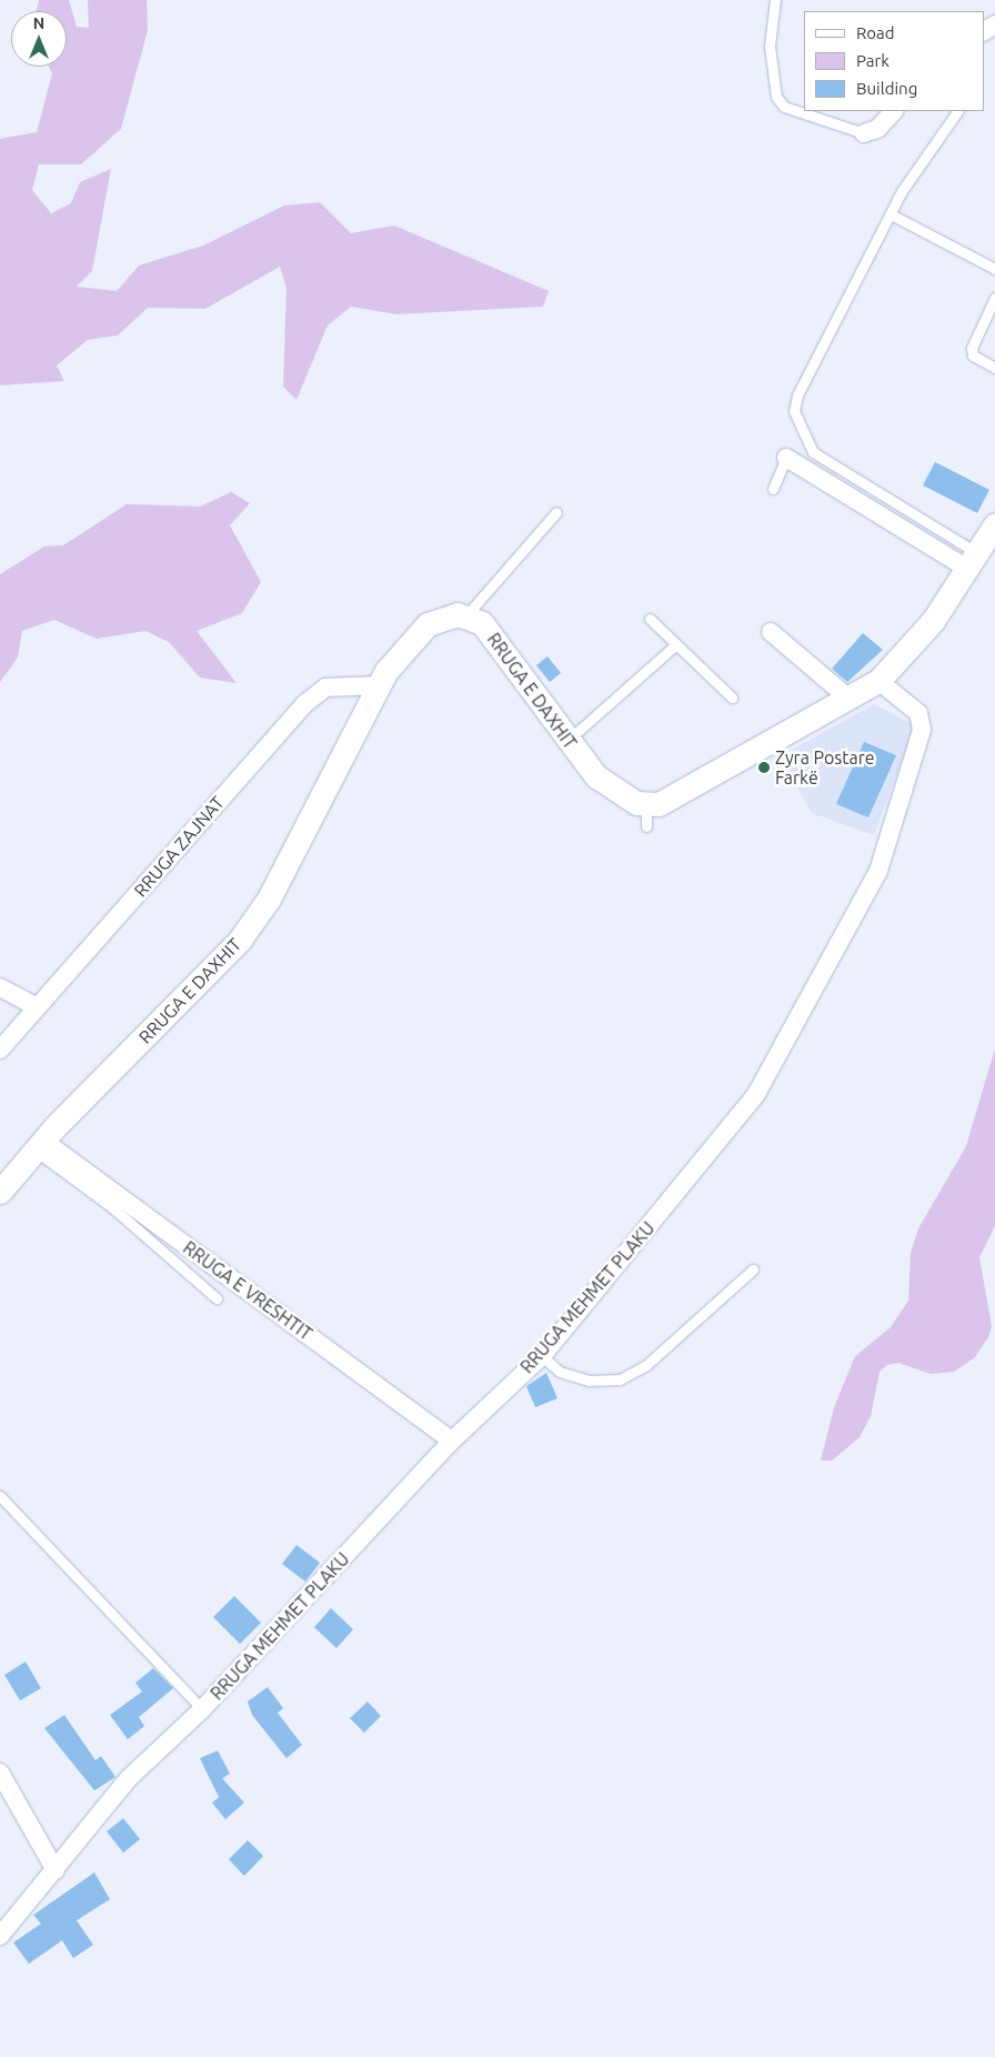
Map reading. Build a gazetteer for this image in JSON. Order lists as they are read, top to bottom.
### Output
{
  "streets": {
    "street": [
      "RRUGA E DAXHIT",
      "RRUGA ZAJNAT",
      "RRUGA E VRESHTIT",
      "RRUGA MEHMET PLAKU"
    ]
  },
  "crossings": [
    ["RRUGA E DAXHIT", "RRUGA ZAJNAT"],
    ["RRUGA E DAXHIT", "RRUGA E VRESHTIT"],
    ["RRUGA E DAXHIT", "RRUGA MEHMET PLAKU"],
    ["RRUGA E VRESHTIT", "RRUGA MEHMET PLAKU"]
  ],
  "places": ["Zyra Postare Farkë"],
  "legend": ["Road", "Park", "Building"],
  "north": "top"
}
